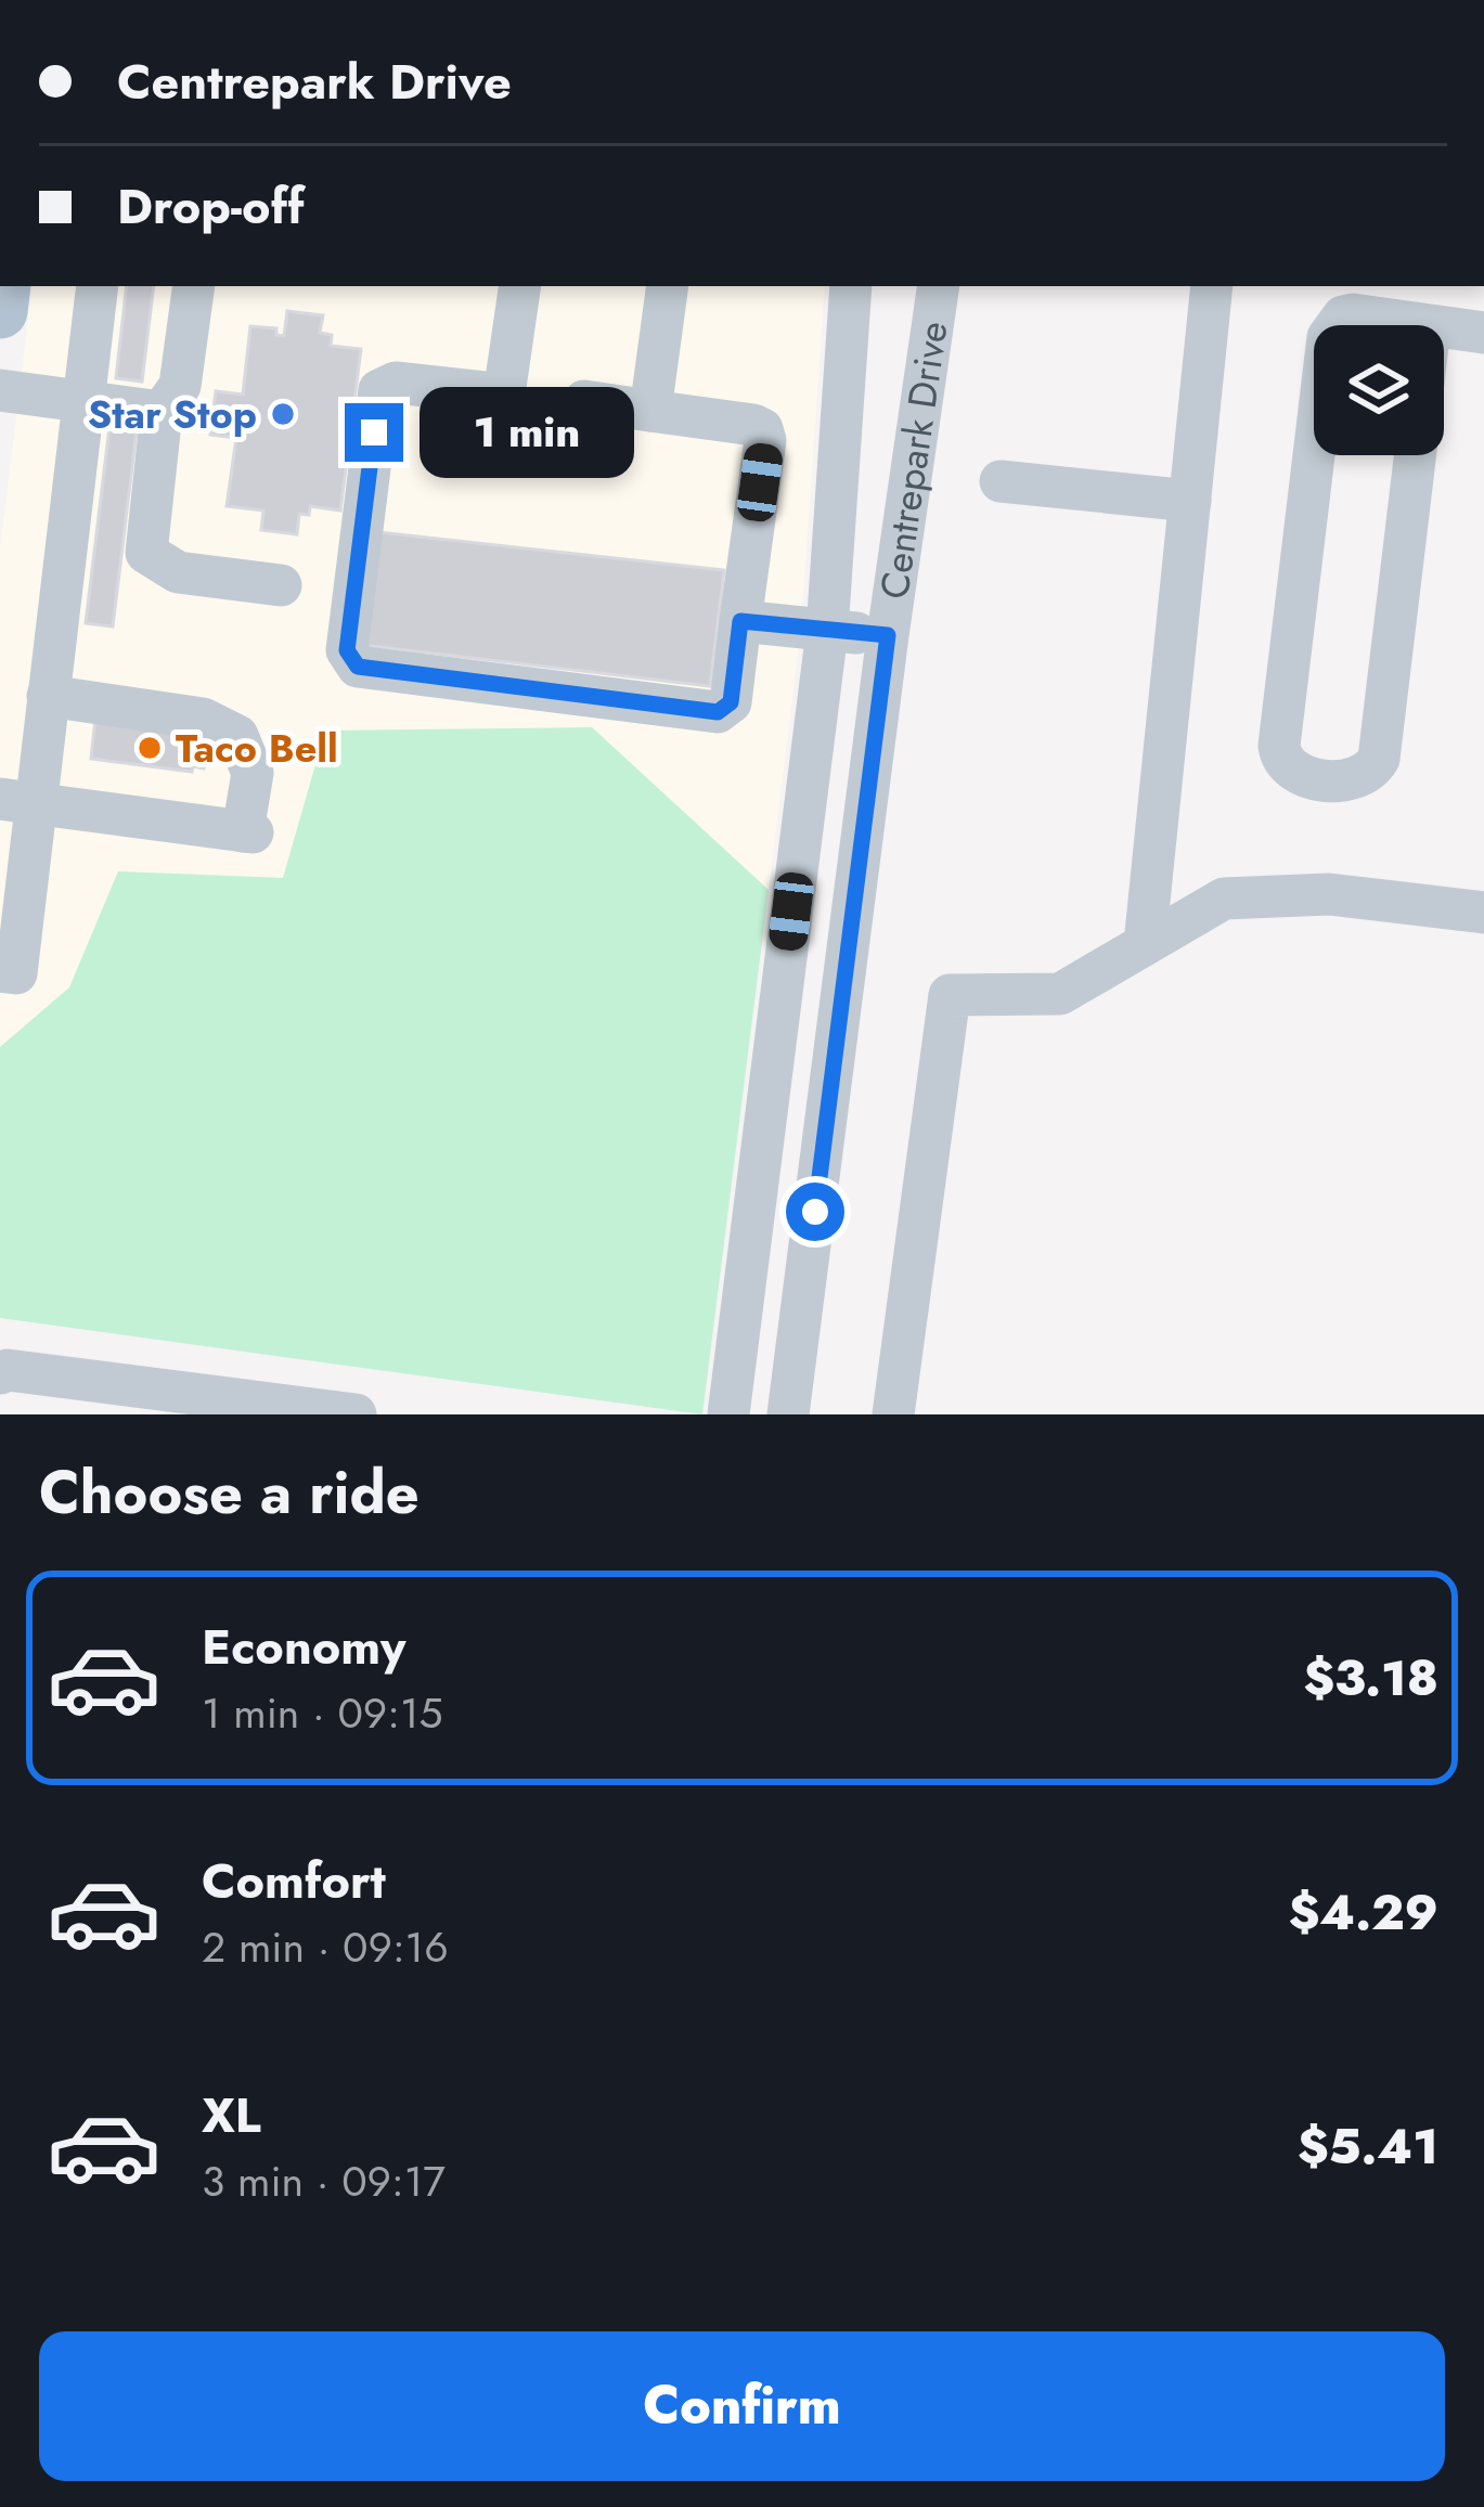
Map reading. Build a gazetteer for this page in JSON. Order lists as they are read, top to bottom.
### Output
{
  "streets": {
    "street": ["Centrepark Drive"]
  },
  "places": ["Star Stop", "Taco Bell"],
  "page": {
    "banner": ["Centrepark Drive", "Drop-off"],
    "bubble": "1 min",
    "heading": "Choose a ride",
    "list": [
      {
        "name": "Economy",
        "note": "1 min · 09:15",
        "value": "$3.18"
      },
      {
        "name": "Comfort",
        "note": "2 min · 09:16",
        "value": "$4.29"
      },
      {
        "name": "XL",
        "note": "3 min · 09:17",
        "value": "$5.41"
      }
    ],
    "buttons": "Confirm"
  }
}
